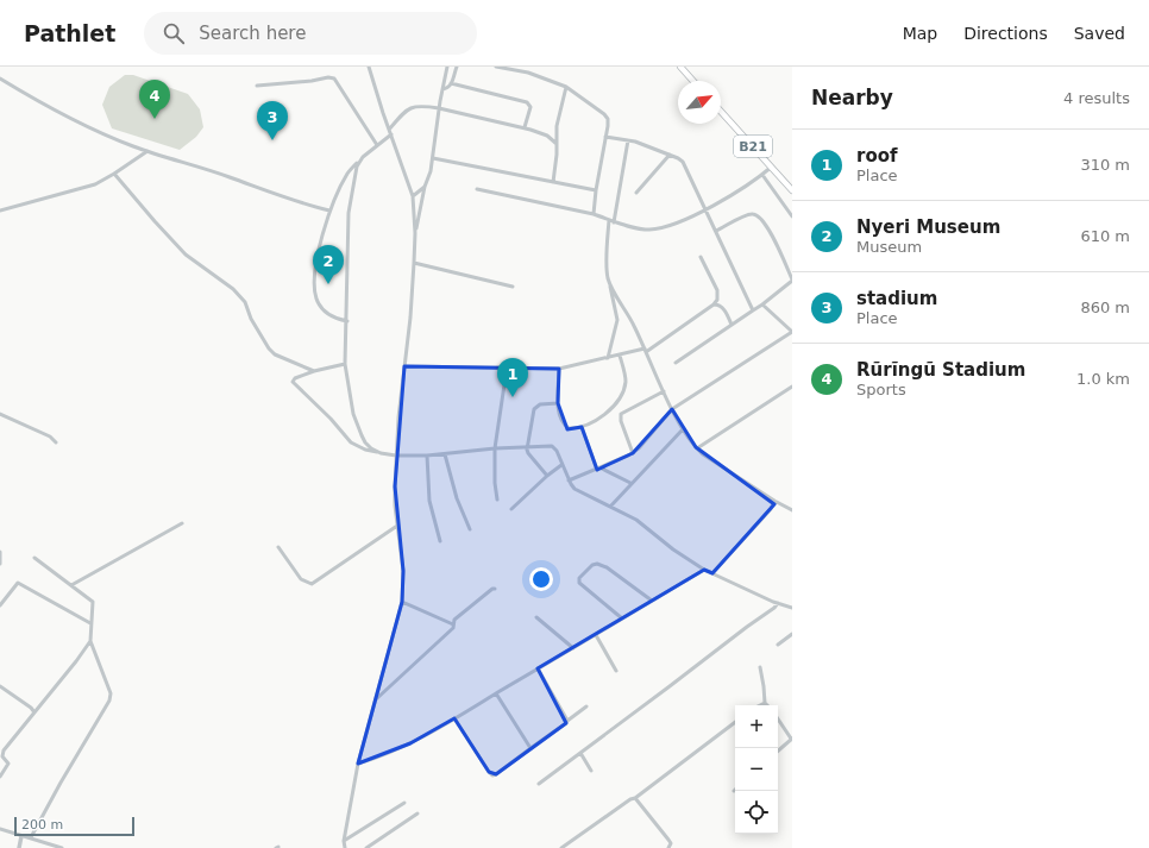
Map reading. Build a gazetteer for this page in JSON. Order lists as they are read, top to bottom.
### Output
{
  "streets": {
    "highway": ["B21"]
  },
  "scale_bar": "200 m",
  "north": "top right",
  "page": {
    "header": "Pathlet",
    "search": "Search here",
    "nav": ["Map", "Directions", "Saved"],
    "heading": ["Nearby", "4 results"],
    "pins": [
      "4",
      "3",
      "2",
      "1"
    ],
    "list": [
      {
        "mark": "1",
        "name": "roof",
        "note": "Place",
        "value": "310 m"
      },
      {
        "mark": "2",
        "name": "Nyeri Museum",
        "note": "Museum",
        "value": "610 m"
      },
      {
        "mark": "3",
        "name": "stadium",
        "note": "Place",
        "value": "860 m"
      },
      {
        "mark": "4",
        "name": "Rũrĩngũ Stadium",
        "note": "Sports",
        "value": "1.0 km"
      }
    ],
    "map_buttons": ["+", "−"],
    "scale": "200 m"
  }
}
